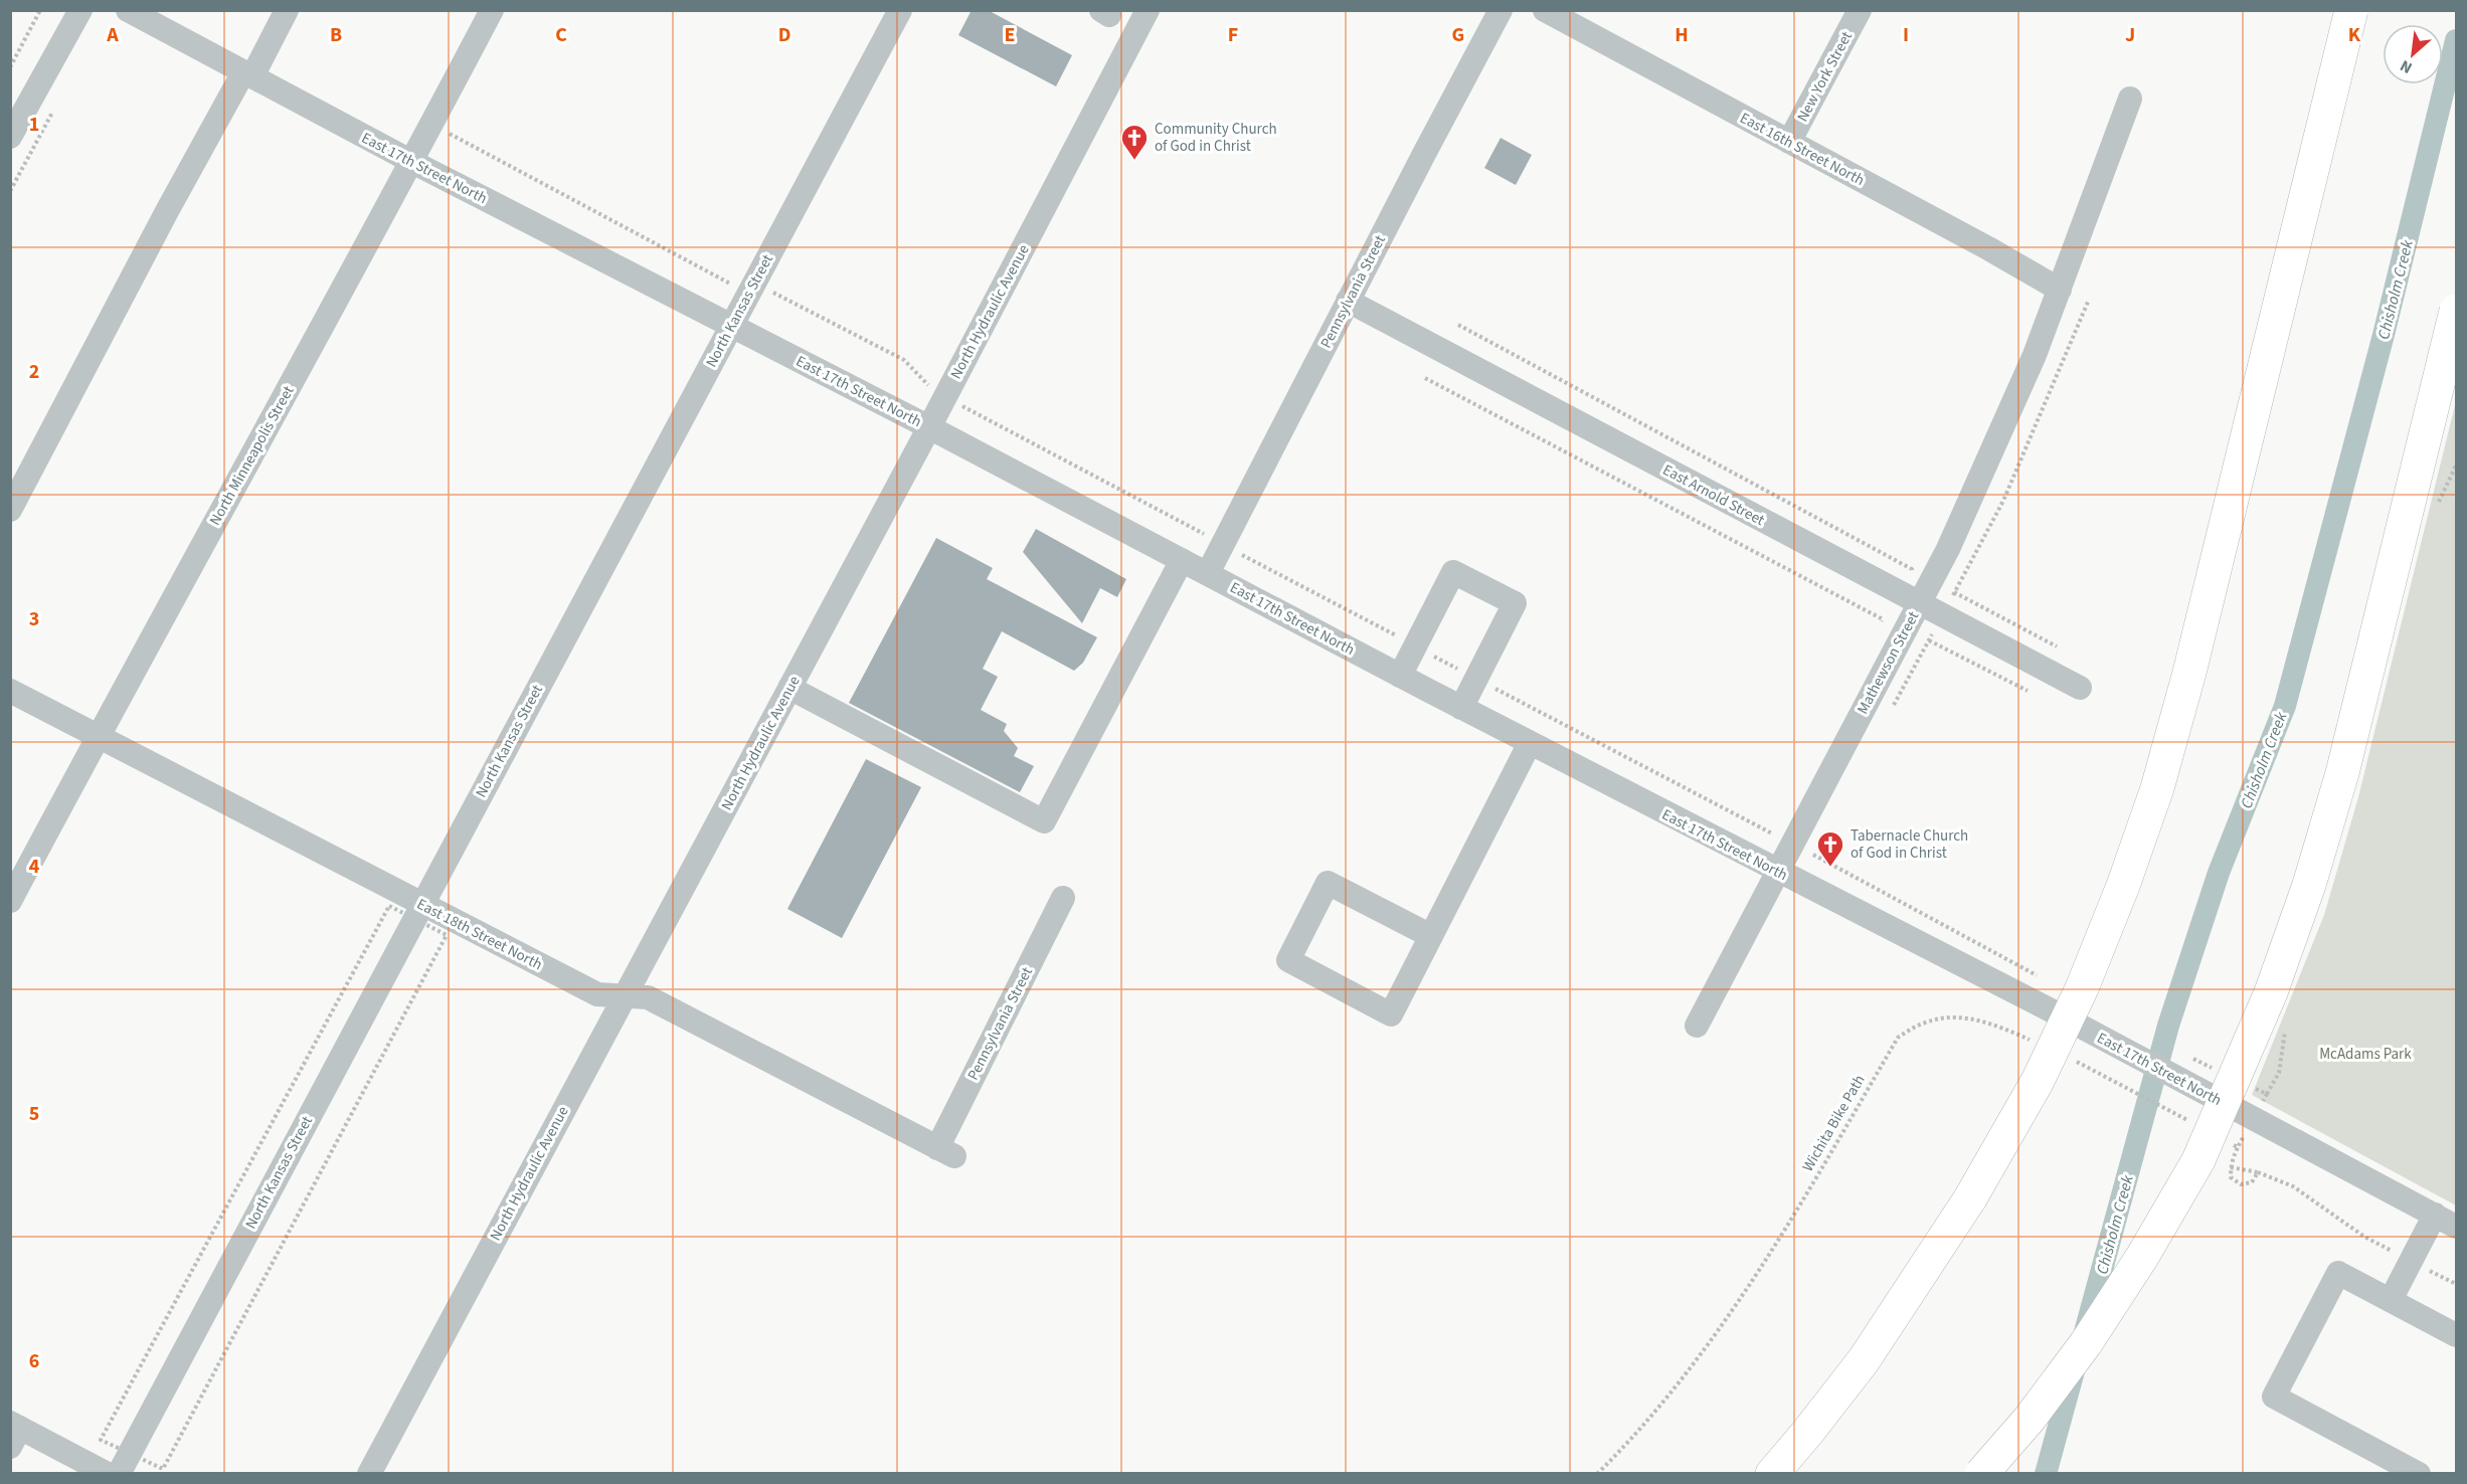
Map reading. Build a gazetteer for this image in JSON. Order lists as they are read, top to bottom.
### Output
{
  "streets": {
    "street": [
      "New York Street",
      "East 16th Street North",
      "East 17th Street North",
      "Pennsylvania Street",
      "North Kansas Street",
      "North Hydraulic Avenue",
      "North Minneapolis Street",
      "East Arnold Street",
      "Mathewson Street",
      "East 18th Street North"
    ],
    "path": ["Wichita Bike Path"]
  },
  "crossings": [
    ["New York Street", "East 16th Street North"],
    ["East 16th Street North", "Mathewson Street"],
    ["East 17th Street North", "Pennsylvania Street"],
    ["East 17th Street North", "North Kansas Street"],
    ["East 17th Street North", "North Hydraulic Avenue"],
    ["East 17th Street North", "North Minneapolis Street"],
    ["East 17th Street North", "Mathewson Street"],
    ["Pennsylvania Street", "East Arnold Street"],
    ["Pennsylvania Street", "East 18th Street North"],
    ["North Kansas Street", "East 18th Street North"],
    ["North Hydraulic Avenue", "East 18th Street North"],
    ["North Minneapolis Street", "East 18th Street North"],
    ["East Arnold Street", "Mathewson Street"]
  ],
  "water": ["Chisholm Creek"],
  "parks": ["McAdams Park"],
  "places": {
    "church": ["Community Church of God in Christ", "Tabernacle Church of God in Christ"]
  },
  "north": "bottom left",
  "grid": {
    "columns": [
      "A",
      "B",
      "C",
      "D",
      "E",
      "F",
      "G",
      "H",
      "I",
      "J",
      "K"
    ],
    "rows": [
      "1",
      "2",
      "3",
      "4",
      "5",
      "6"
    ]
  }
}
